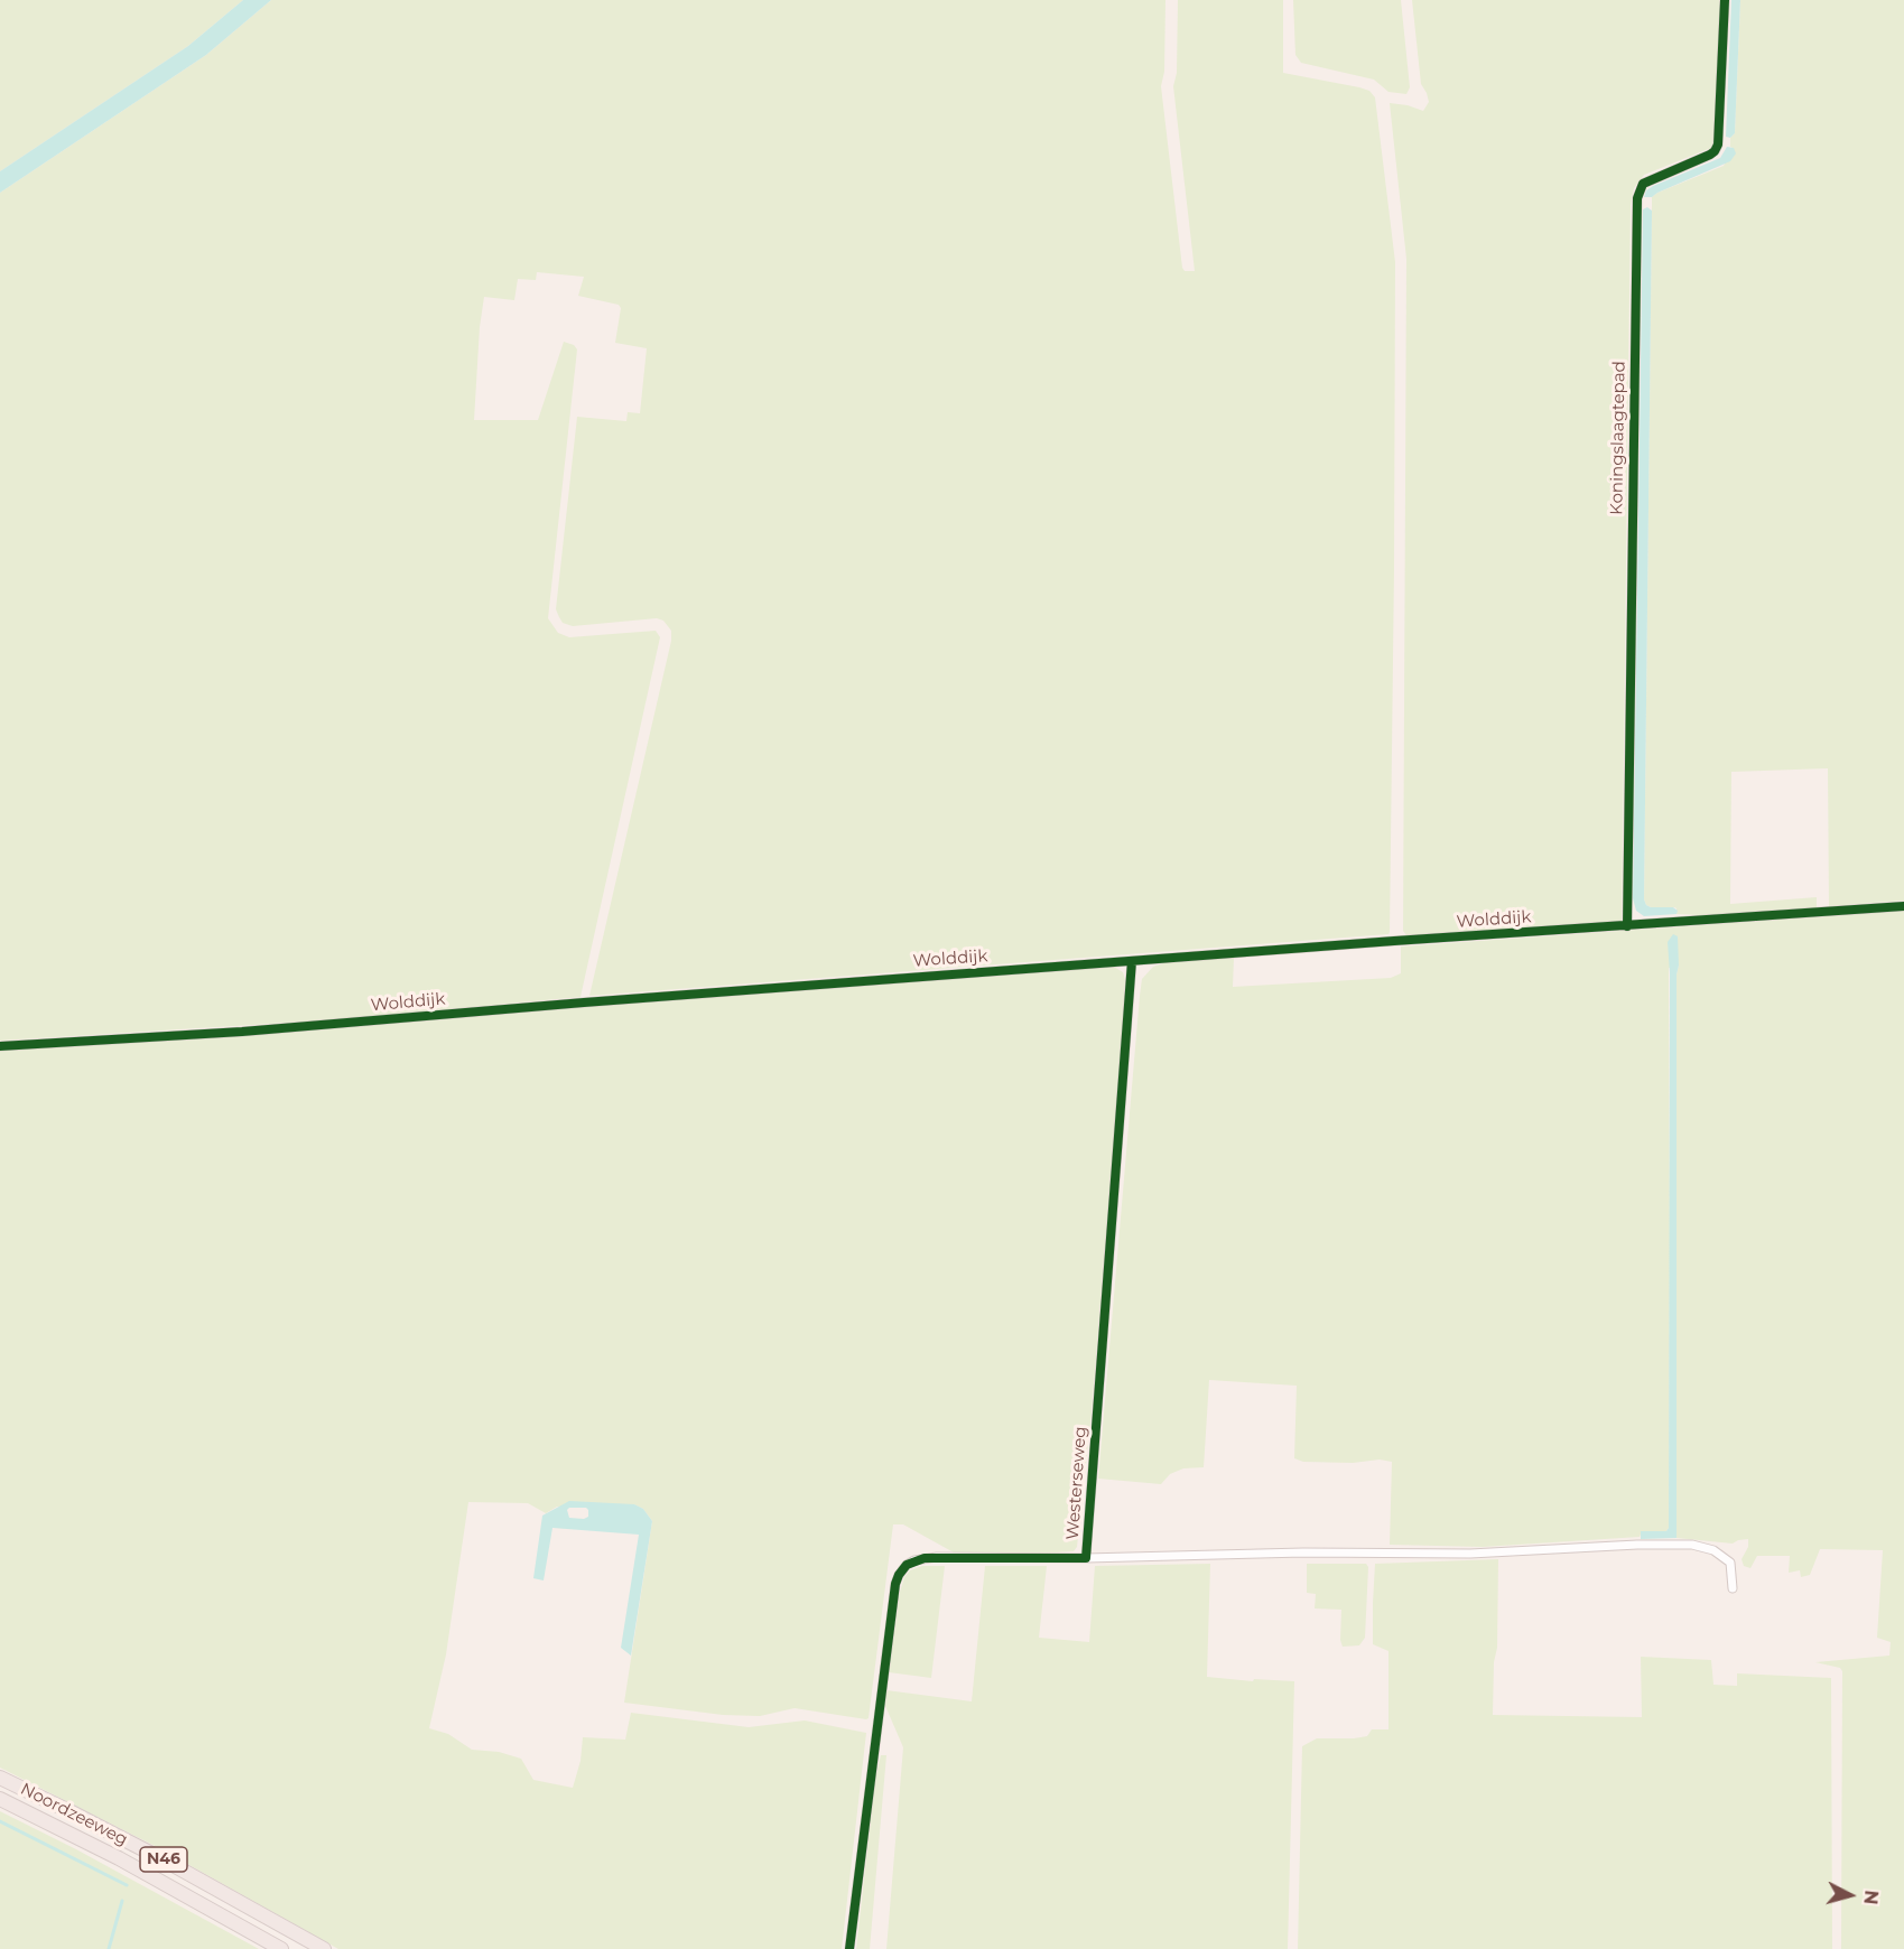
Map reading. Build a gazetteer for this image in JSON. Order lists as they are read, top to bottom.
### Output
{
  "streets": {
    "highway": ["Noordzeeweg", "N46"],
    "street": ["Koningslaagtepad", "Wolddijk", "Westerseweg"]
  },
  "crossings": [
    ["Koningslaagtepad", "Wolddijk"],
    ["Wolddijk", "Westerseweg"]
  ],
  "north": "right"
}
